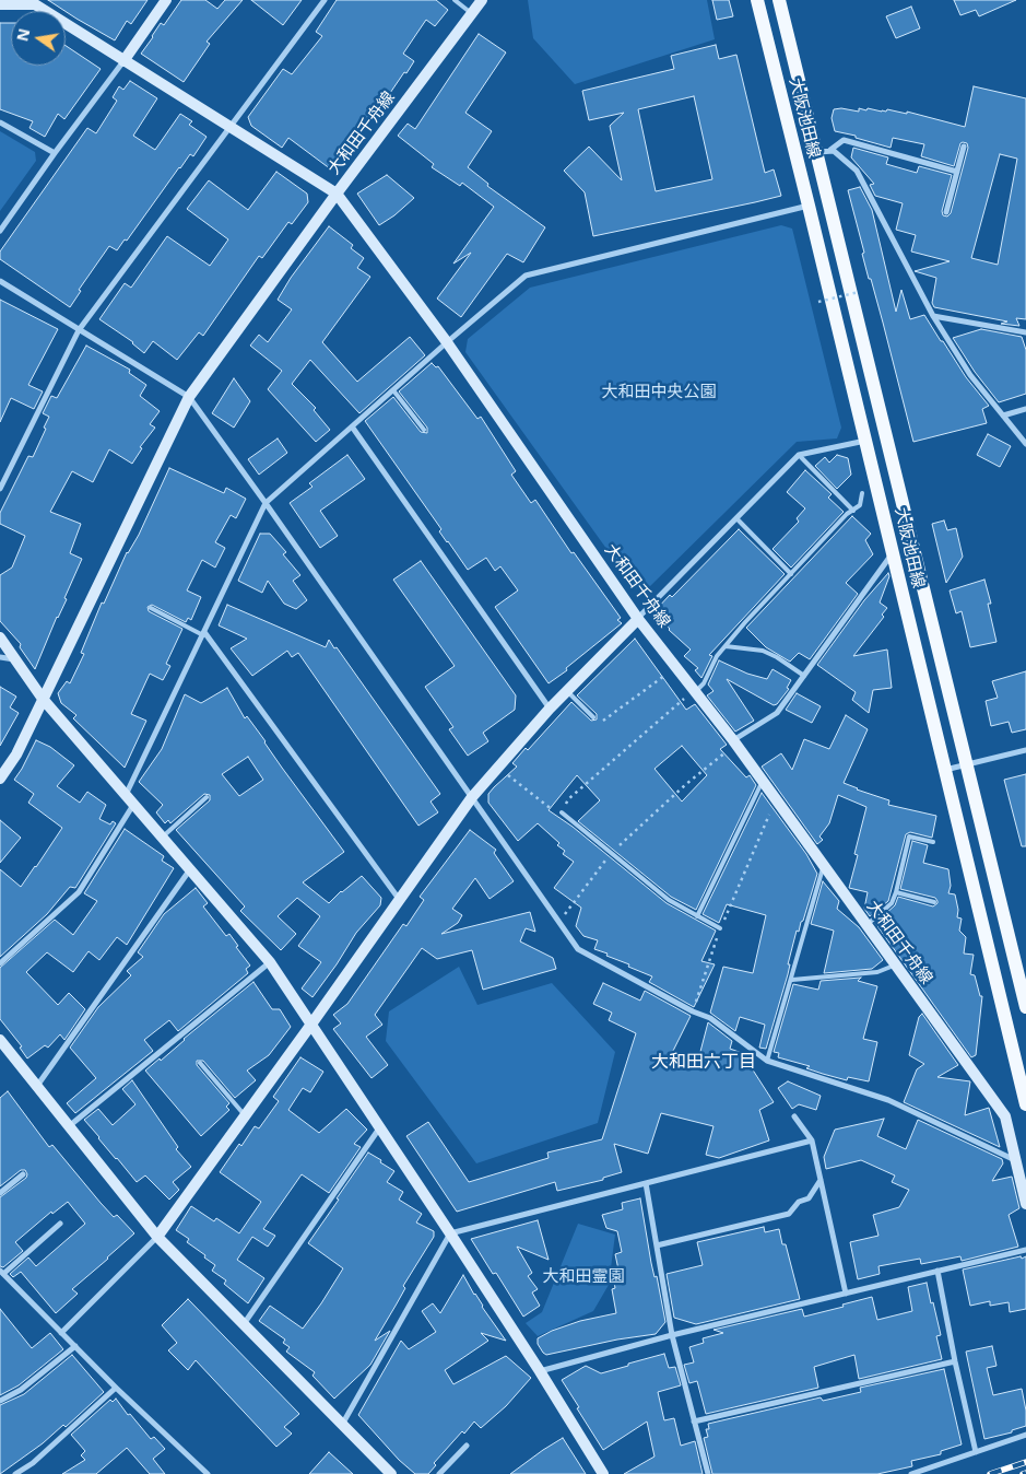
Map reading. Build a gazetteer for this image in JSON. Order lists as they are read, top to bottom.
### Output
{
  "streets": {
    "main road": ["大阪池田線"],
    "street": ["大和田千舟線"]
  },
  "districts": ["大和田六丁目"],
  "parks": ["大和田中央公園", "大和田霊園"],
  "north": "left"
}
